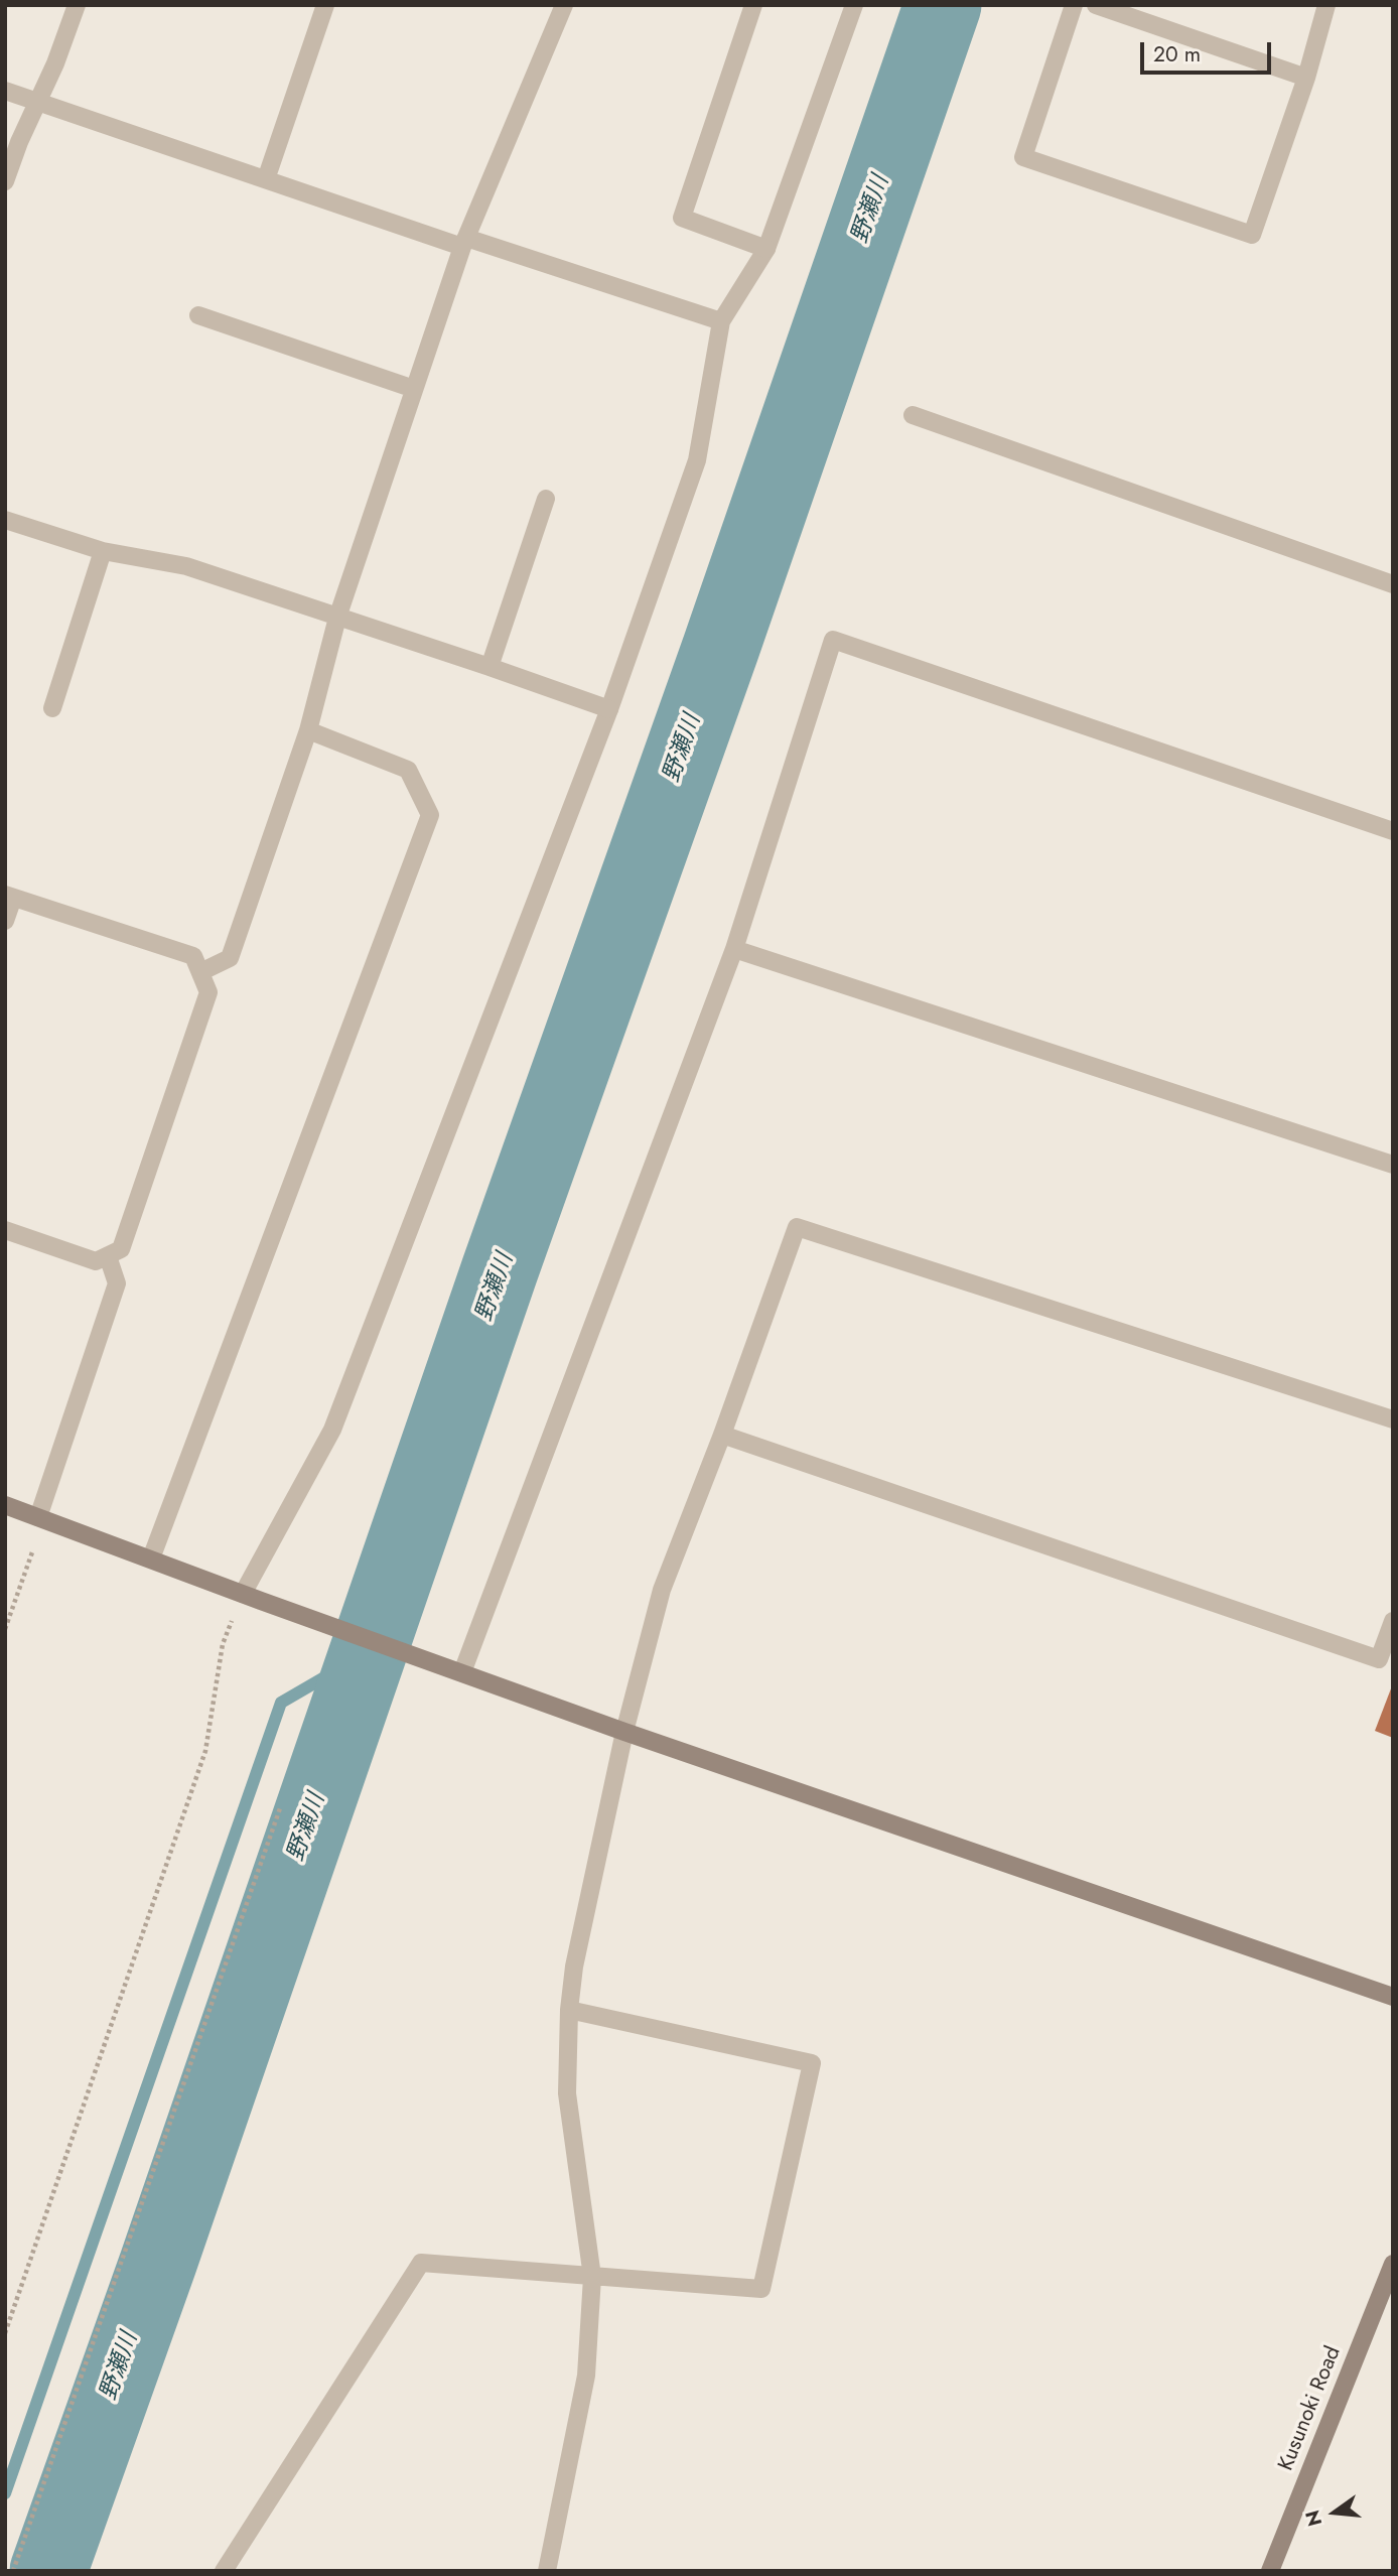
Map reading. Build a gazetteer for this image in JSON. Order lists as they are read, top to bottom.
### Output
{
  "streets": {
    "street": ["Kusunoki Road"]
  },
  "water": ["野瀬川"],
  "scale_bar": "20 m",
  "north": "left"
}
